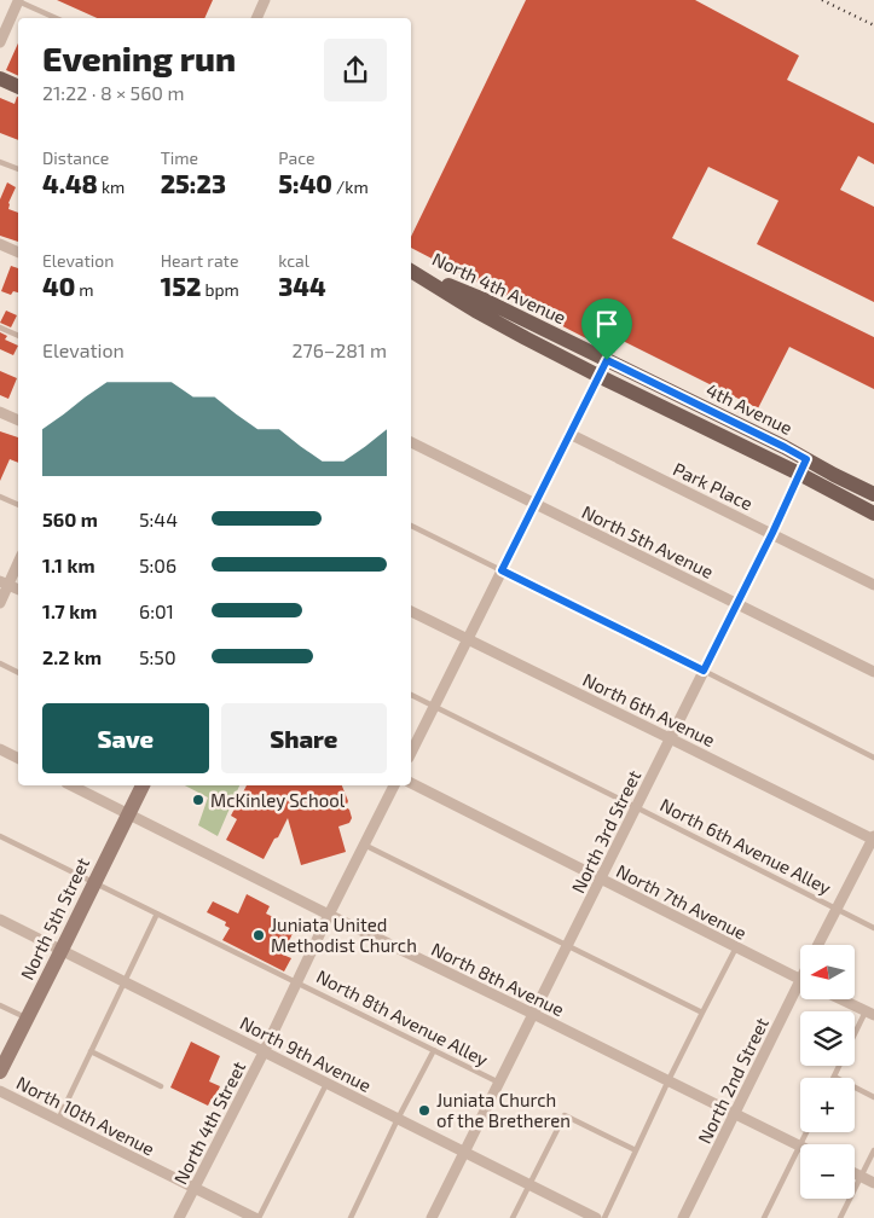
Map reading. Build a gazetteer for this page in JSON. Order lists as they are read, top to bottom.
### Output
{
  "streets": {
    "main road": ["North 4th Avenue", "4th Avenue"],
    "street": [
      "Park Place",
      "North 5th Avenue",
      "North 6th Avenue",
      "North 3rd Street",
      "North 7th Avenue",
      "North 5th Street",
      "North 8th Avenue",
      "North 9th Avenue",
      "North 2nd Street",
      "North 10th Avenue",
      "North 4th Street"
    ],
    "lane": ["North 6th Avenue Alley", "North 8th Avenue Alley"]
  },
  "crossings": [
    ["North 4th Avenue", "4th Avenue"],
    ["4th Avenue", "North 3rd Street"],
    ["Park Place", "North 3rd Street"],
    ["North 5th Avenue", "North 3rd Street"],
    ["North 6th Avenue", "North 3rd Street"],
    ["North 6th Avenue", "North 2nd Street"],
    ["North 3rd Street", "North 6th Avenue Alley"],
    ["North 3rd Street", "North 7th Avenue"],
    ["North 3rd Street", "North 8th Avenue"],
    ["North 3rd Street", "North 8th Avenue Alley"],
    ["North 3rd Street", "North 9th Avenue"],
    ["North 6th Avenue Alley", "North 2nd Street"],
    ["North 7th Avenue", "North 2nd Street"],
    ["North 5th Street", "North 8th Avenue"],
    ["North 5th Street", "North 8th Avenue Alley"],
    ["North 5th Street", "North 9th Avenue"],
    ["North 8th Avenue", "North 2nd Street"],
    ["North 8th Avenue", "North 4th Street"],
    ["North 8th Avenue Alley", "North 4th Street"],
    ["North 9th Avenue", "North 4th Street"],
    ["North 10th Avenue", "North 4th Street"]
  ],
  "places": ["McKinley School", "Juniata United Methodist Church", "Juniata Church of the Bretheren"],
  "north": "left",
  "page": {
    "heading": ["Evening run", "21:22 · 8 × 560 m"],
    "stats": [
      ["Distance", "4.48 km"],
      ["Time", "25:23"],
      ["Pace", "5:40 /km"],
      ["Elevation", "40 m"],
      ["Heart rate", "152 bpm"],
      ["kcal", "344"]
    ],
    "chart": ["Elevation", "276–281 m"],
    "list": [
      {
        "name": "560 m",
        "note": "5:44"
      },
      {
        "name": "1.1 km",
        "note": "5:06"
      },
      {
        "name": "1.7 km",
        "note": "6:01"
      },
      {
        "name": "2.2 km",
        "note": "5:50"
      }
    ],
    "buttons": ["Save", "Share"],
    "map_buttons": ["+", "−"]
  }
}
